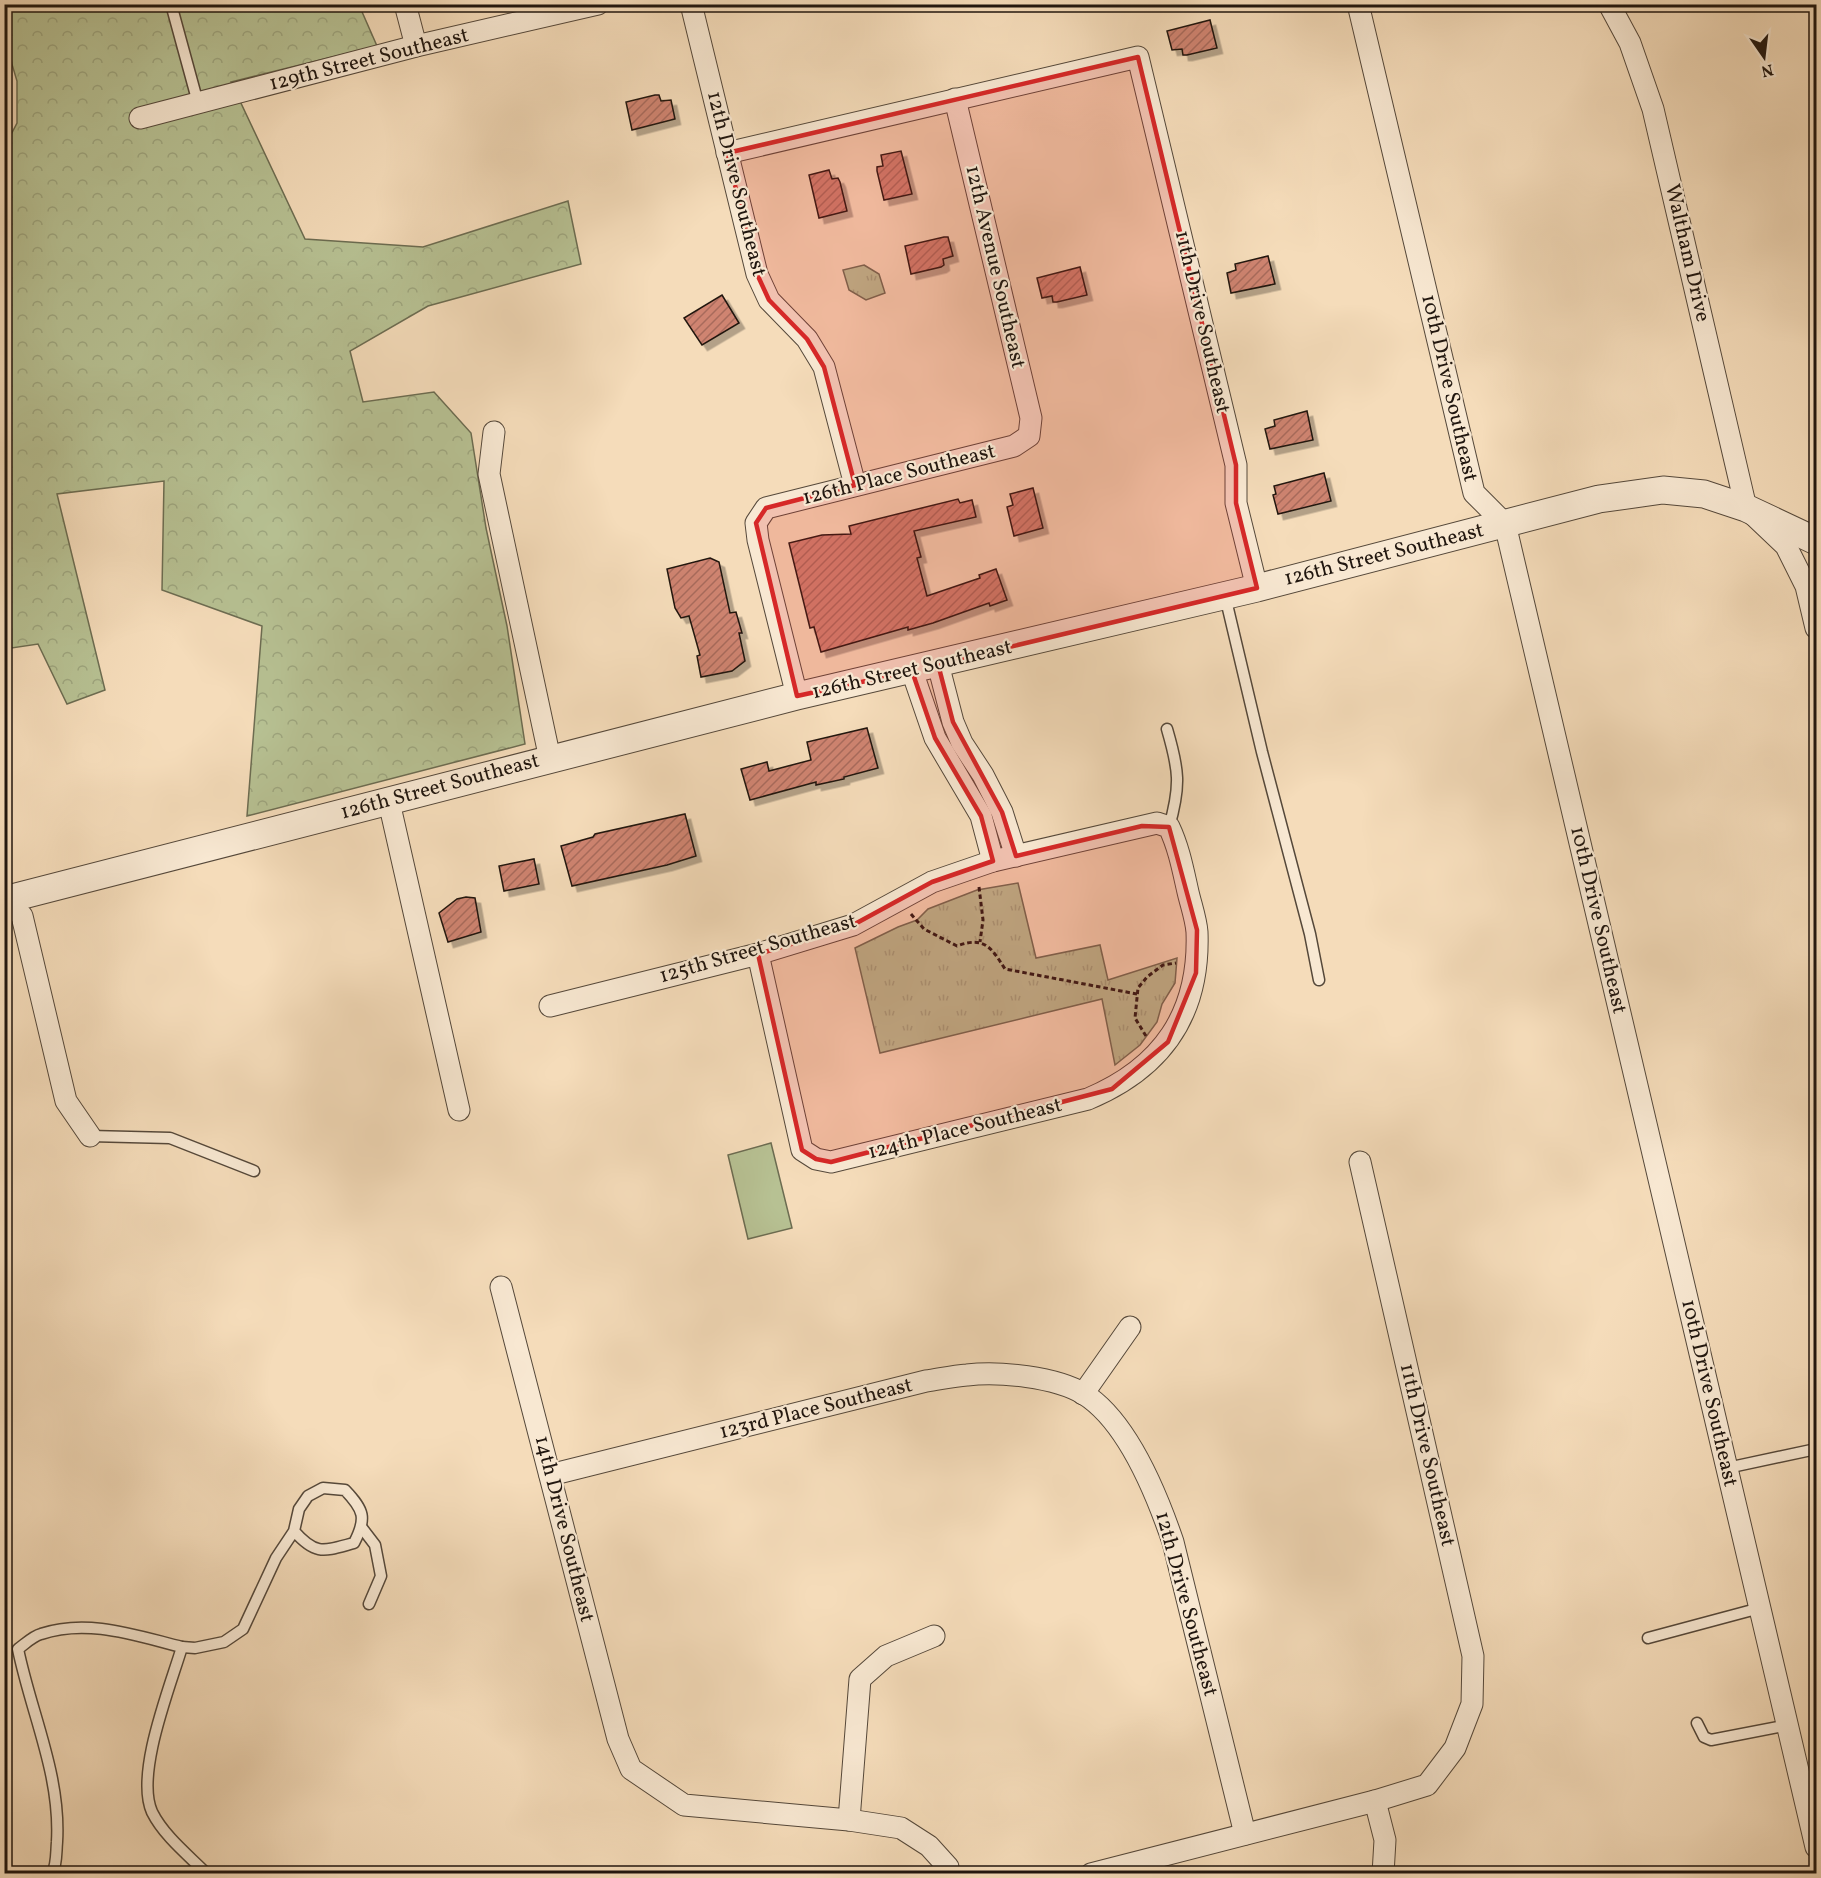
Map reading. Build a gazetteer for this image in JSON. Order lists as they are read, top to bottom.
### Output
{
  "streets": {
    "street": [
      "129th Street Southeast",
      "12th Drive Southeast",
      "Waltham Drive",
      "12th Avenue Southeast",
      "11th Drive Southeast",
      "10th Drive Southeast",
      "126th Place Southeast",
      "126th Street Southeast",
      "125th Street Southeast",
      "124th Place Southeast",
      "123rd Place Southeast",
      "14th Drive Southeast"
    ]
  },
  "crossings": [
    ["12th Drive Southeast", "11th Drive Southeast"],
    ["12th Drive Southeast", "126th Place Southeast"],
    ["12th Drive Southeast", "123rd Place Southeast"],
    ["Waltham Drive", "126th Street Southeast"],
    ["12th Avenue Southeast", "11th Drive Southeast"],
    ["12th Avenue Southeast", "126th Place Southeast"],
    ["11th Drive Southeast", "126th Street Southeast"],
    ["10th Drive Southeast", "126th Street Southeast"],
    ["126th Place Southeast", "126th Street Southeast"],
    ["125th Street Southeast", "124th Place Southeast"],
    ["123rd Place Southeast", "14th Drive Southeast"]
  ],
  "north": "bottom"
}
